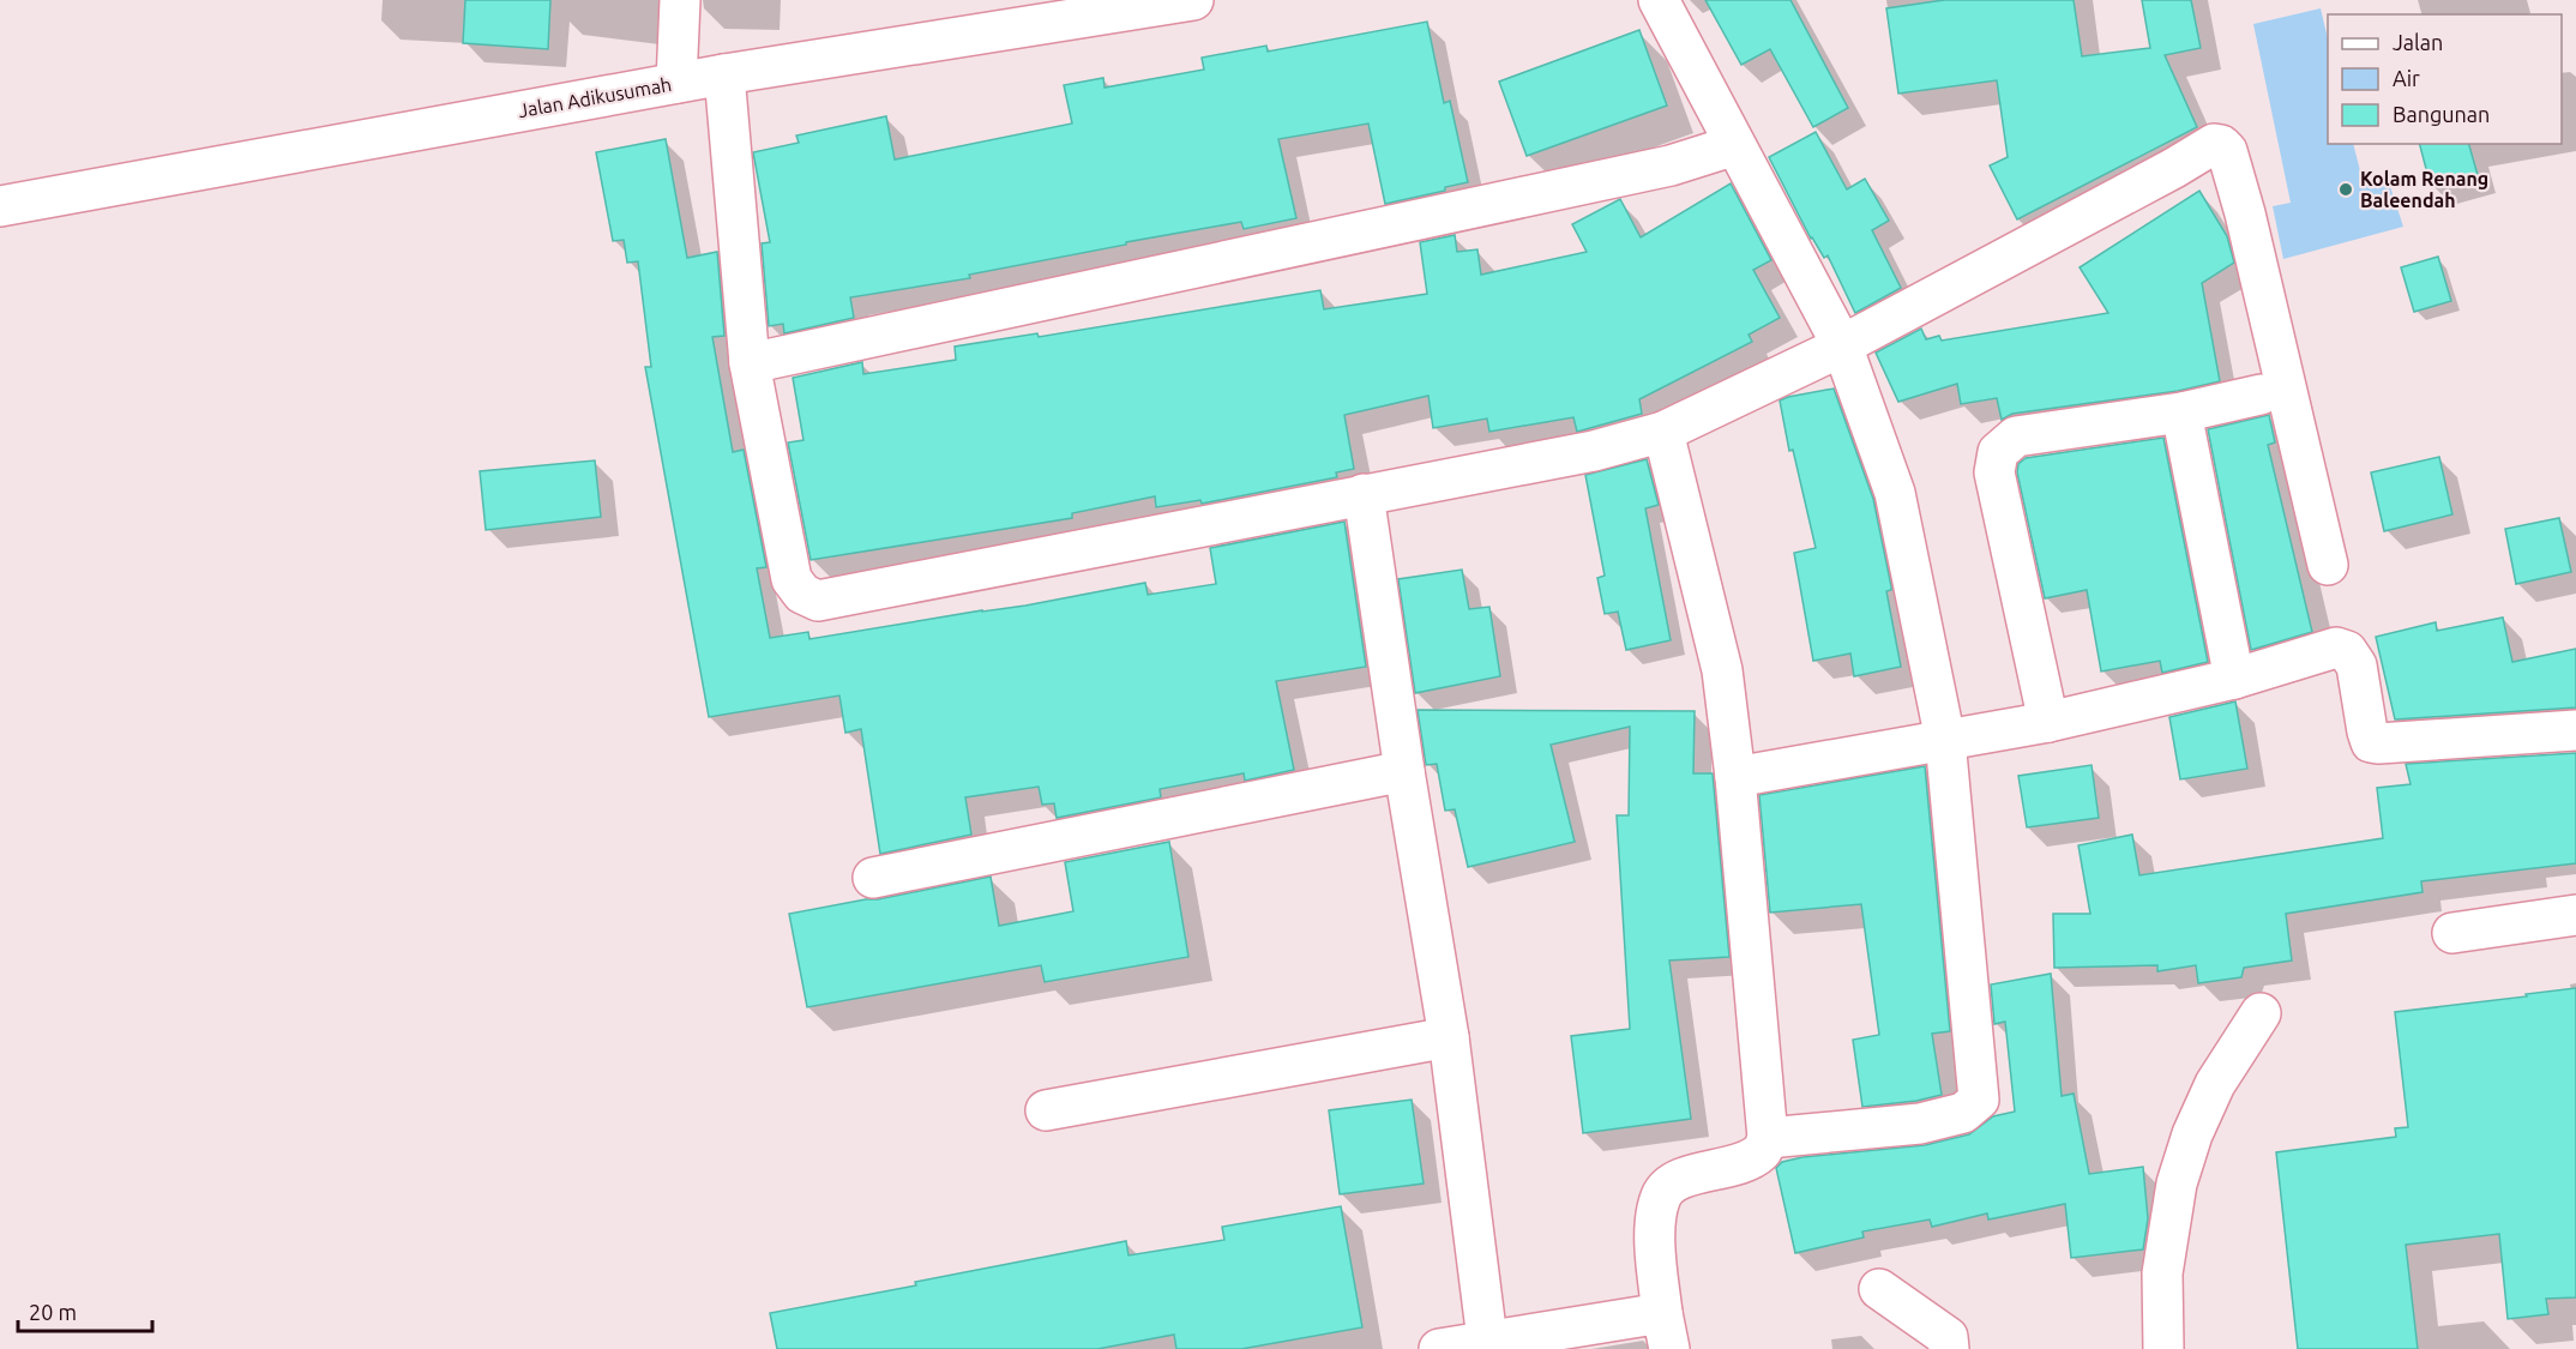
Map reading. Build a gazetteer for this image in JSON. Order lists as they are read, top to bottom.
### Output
{
  "streets": {
    "street": ["Jalan Adikusumah"]
  },
  "places": ["Kolam Renang Baleendah"],
  "legend": ["Jalan", "Air", "Bangunan"],
  "scale_bar": "20 m"
}
